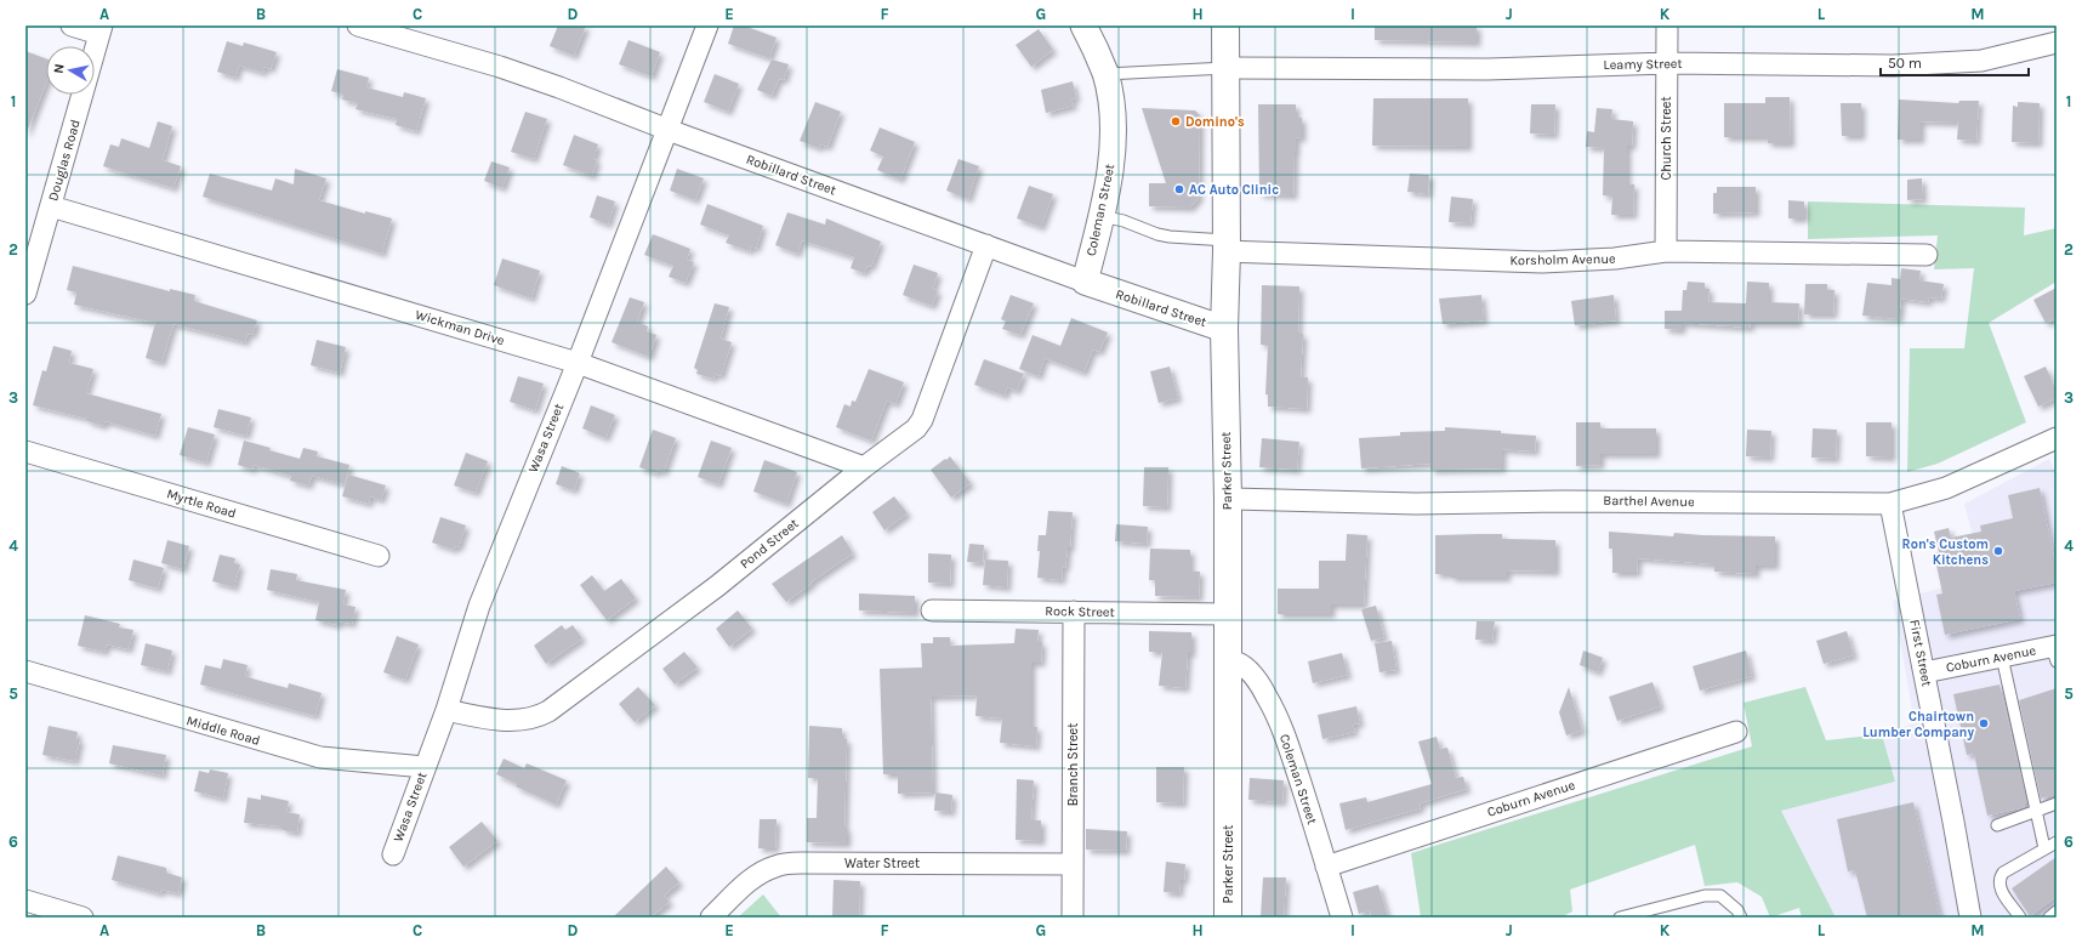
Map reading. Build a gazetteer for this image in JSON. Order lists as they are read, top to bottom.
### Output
{
  "streets": {
    "main road": ["Parker Street"],
    "street": [
      "Leamy Street",
      "Church Street",
      "Douglas Road",
      "Robillard Street",
      "Coleman Street",
      "Korsholm Avenue",
      "Wickman Drive",
      "Wasa Street",
      "Barthel Avenue",
      "Myrtle Road",
      "Pond Street",
      "Rock Street",
      "First Street",
      "Coburn Avenue",
      "Middle Road",
      "Branch Street",
      "Water Street"
    ]
  },
  "crossings": [
    ["Leamy Street", "Church Street"],
    ["Leamy Street", "Parker Street"],
    ["Church Street", "Korsholm Avenue"],
    ["Douglas Road", "Wickman Drive"],
    ["Robillard Street", "Coleman Street"],
    ["Robillard Street", "Wasa Street"],
    ["Robillard Street", "Parker Street"],
    ["Robillard Street", "Pond Street"],
    ["Coleman Street", "Parker Street"],
    ["Coleman Street", "Coburn Avenue"],
    ["Korsholm Avenue", "Parker Street"],
    ["Wickman Drive", "Wasa Street"],
    ["Wickman Drive", "Pond Street"],
    ["Wasa Street", "Pond Street"],
    ["Wasa Street", "Middle Road"],
    ["Parker Street", "Barthel Avenue"],
    ["Parker Street", "Rock Street"],
    ["Barthel Avenue", "First Street"],
    ["Rock Street", "Branch Street"],
    ["First Street", "Coburn Avenue"],
    ["Branch Street", "Water Street"]
  ],
  "places": [
    "Domino's",
    "AC Auto Clinic",
    "Ron's Custom Kitchens",
    "Chairtown Lumber Company"
  ],
  "scale_bar": "50 m",
  "north": "left",
  "grid": {
    "columns": [
      "A",
      "B",
      "C",
      "D",
      "E",
      "F",
      "G",
      "H",
      "I",
      "J",
      "K",
      "L",
      "M"
    ],
    "rows": [
      "1",
      "2",
      "3",
      "4",
      "5",
      "6"
    ]
  }
}
